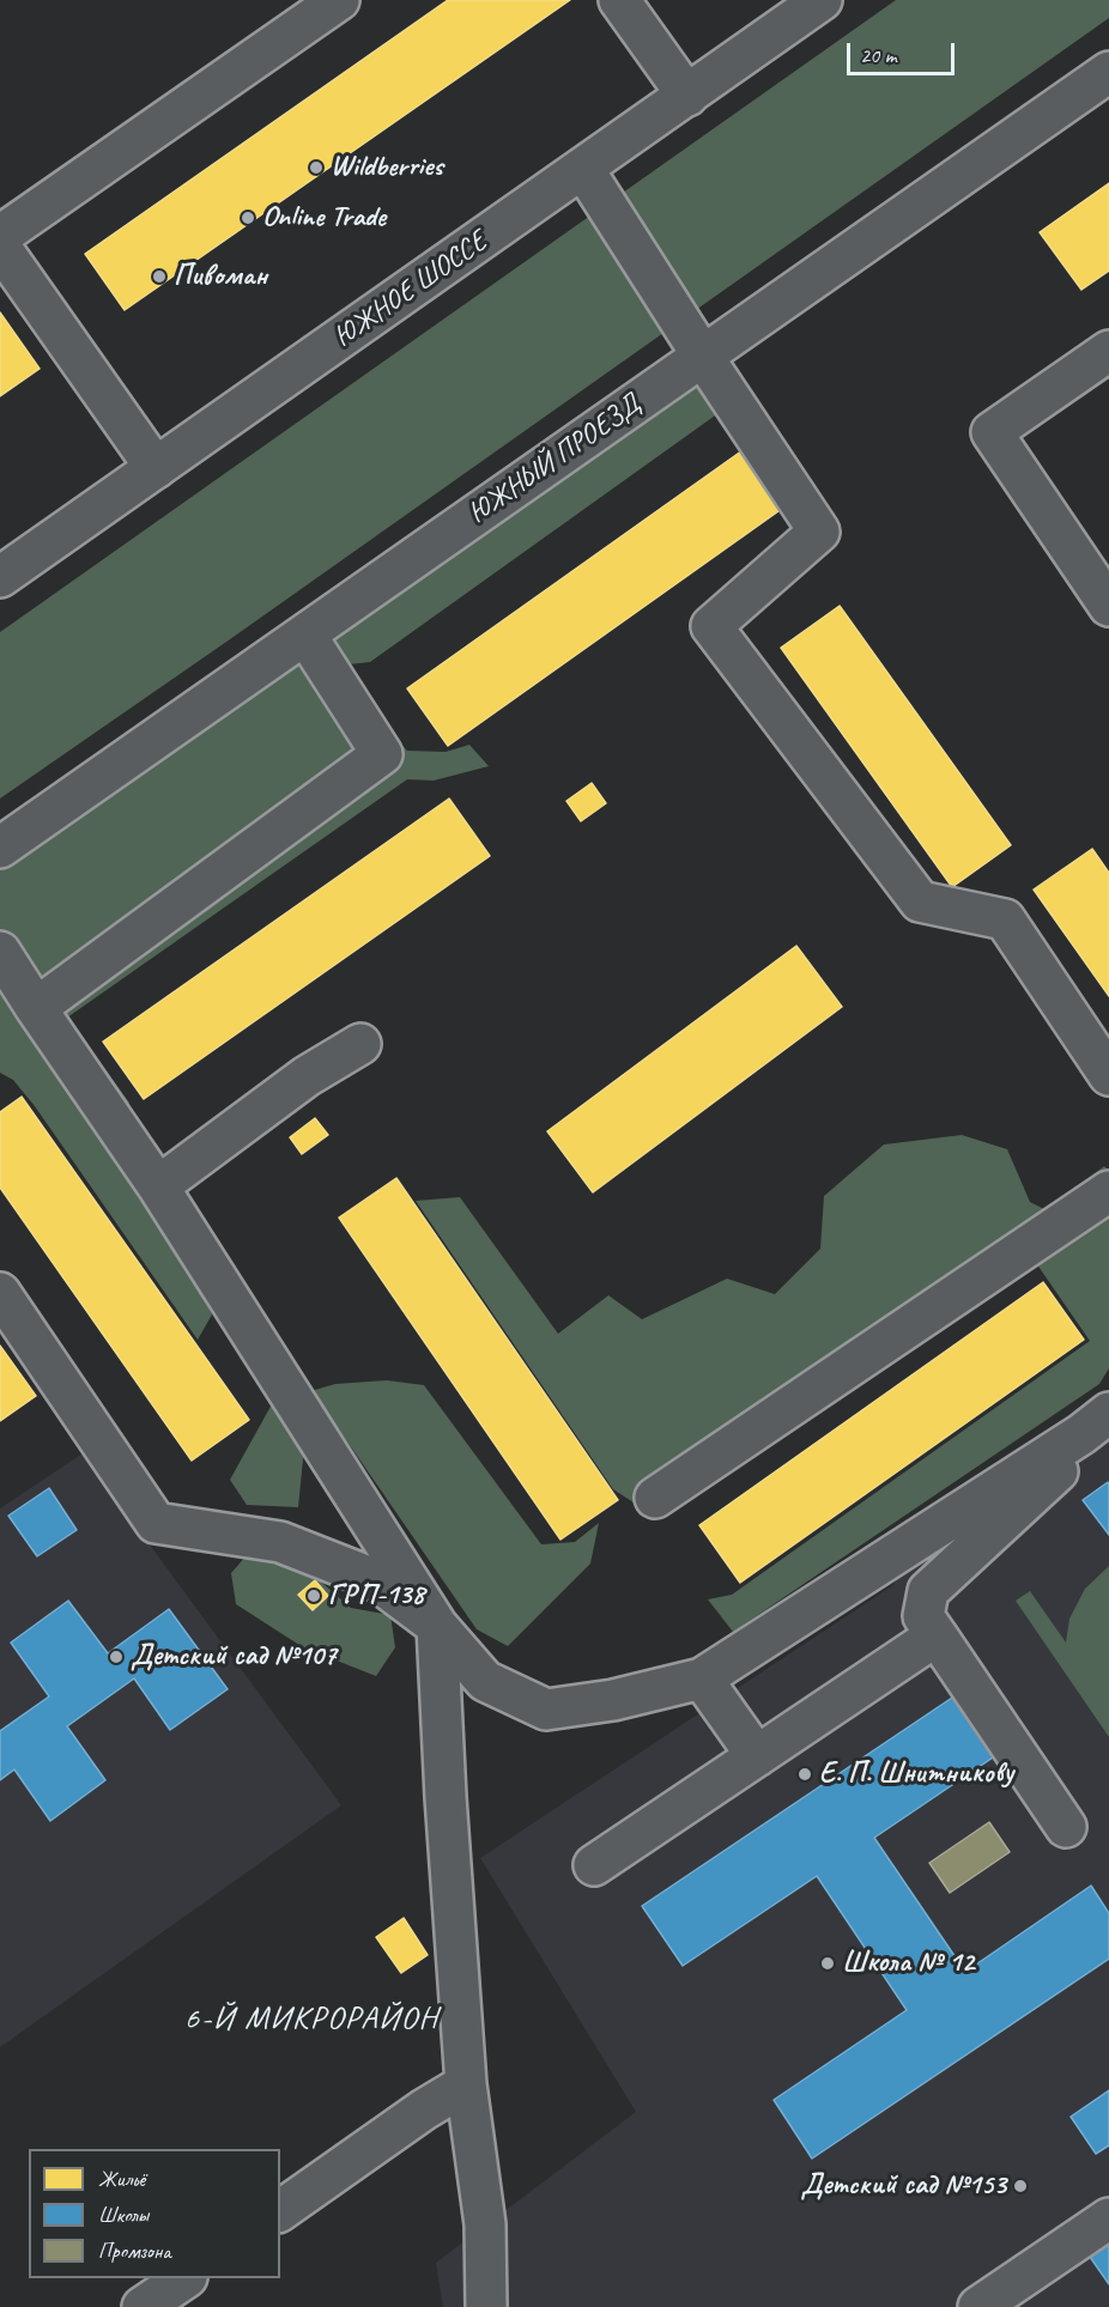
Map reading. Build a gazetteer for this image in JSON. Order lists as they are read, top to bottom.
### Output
{
  "streets": {
    "street": ["ЮЖНОЕ ШОССЕ", "ЮЖНЫЙ ПРОЕЗД"]
  },
  "districts": ["6-Й МИКРОРАЙОН"],
  "places": [
    "Wildberries",
    "Online Trade",
    "Пивоман",
    "ГРП-138",
    "Детский сад №107",
    "Е. П. Шнитникову",
    "Школа № 12",
    "Детский сад №153"
  ],
  "legend": ["Жильё", "Школы", "Промзона"],
  "scale_bar": "20 m"
}
